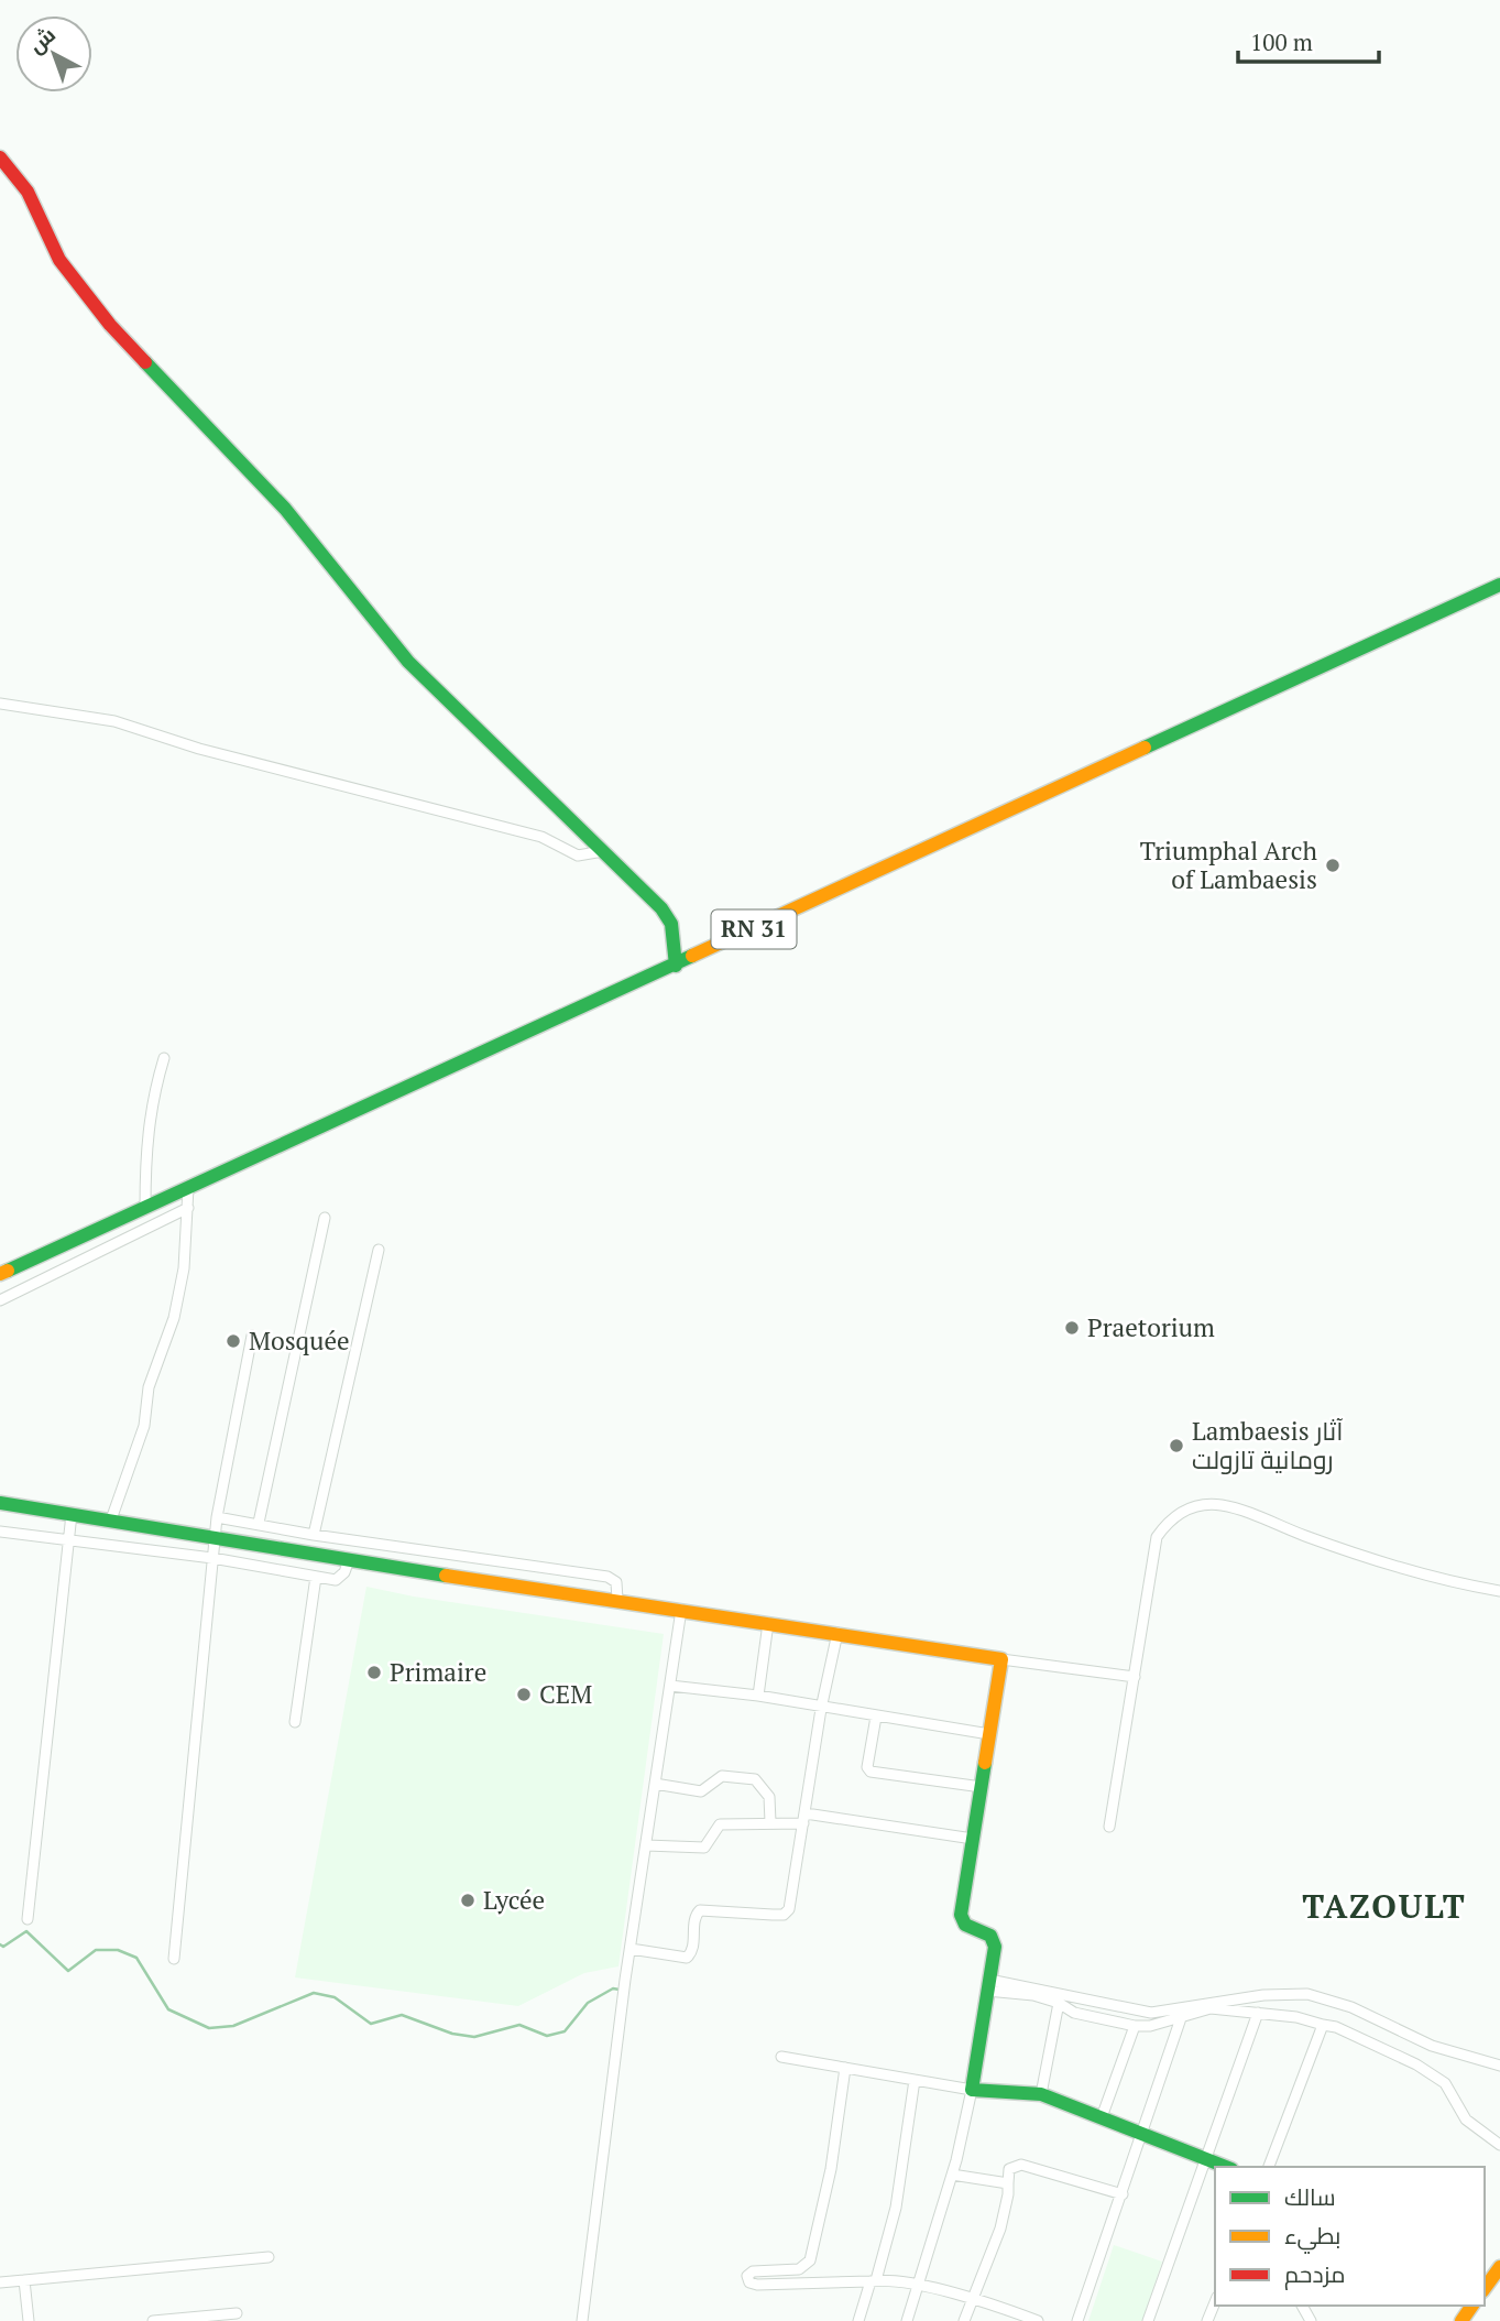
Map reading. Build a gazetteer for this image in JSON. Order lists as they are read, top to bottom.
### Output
{
  "streets": {
    "street": ["RN 31"]
  },
  "districts": ["TAZOULT"],
  "places": [
    "Triumphal Arch of Lambaesis",
    "Praetorium",
    "Mosquée",
    "Lambaesis آثار رومانية تازولت",
    "Primaire",
    "CEM",
    "Lycée"
  ],
  "legend": ["سالك", "بطيء", "مزدحم"],
  "scale_bar": "100 m",
  "north": "top left"
}
